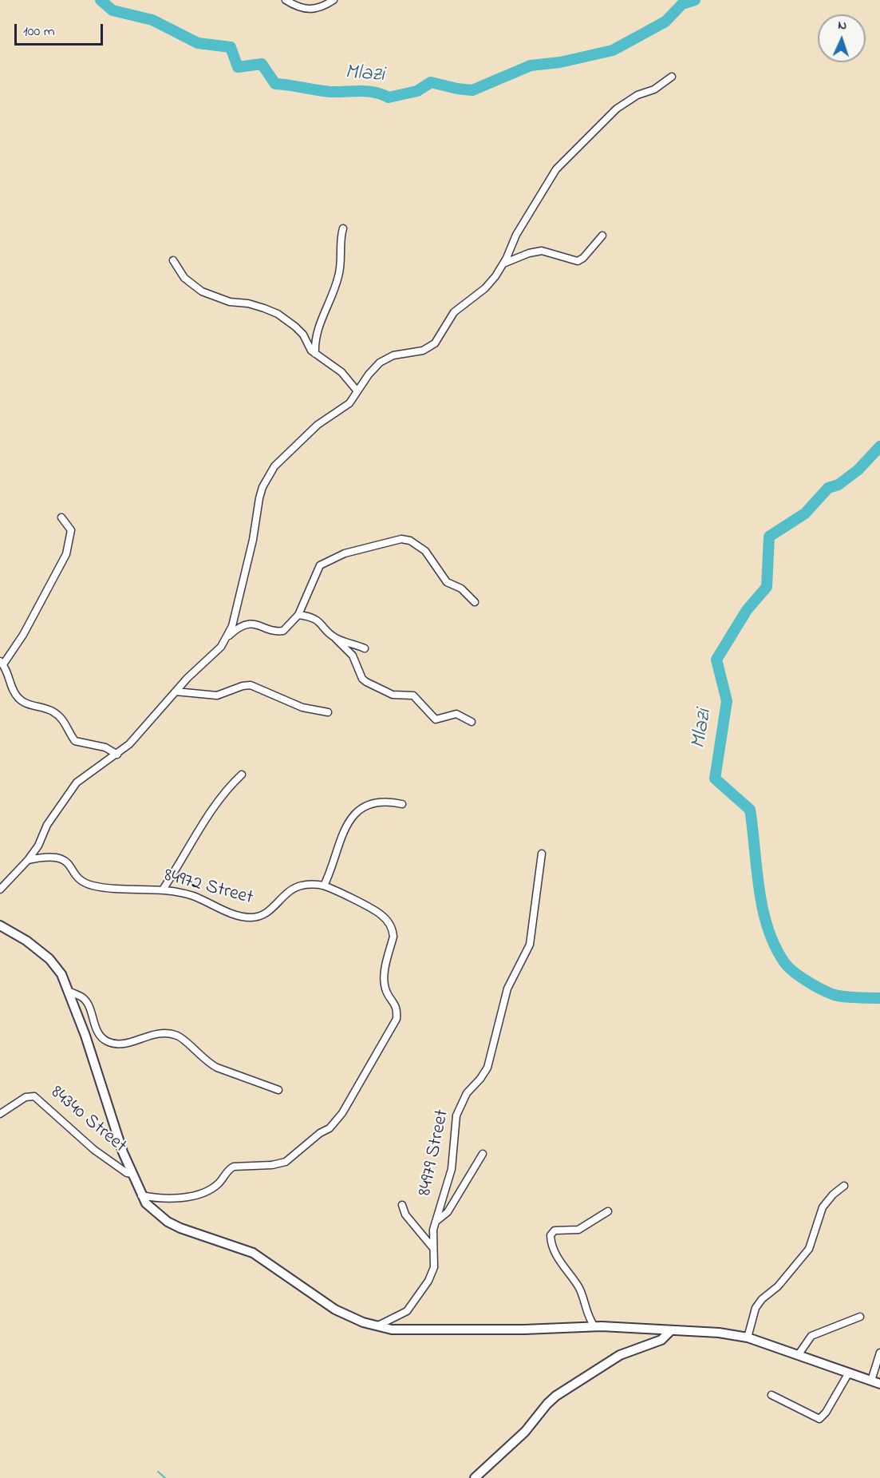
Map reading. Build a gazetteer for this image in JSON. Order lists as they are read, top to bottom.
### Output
{
  "streets": {
    "street": ["84972 Street", "84340 Street", "84979 Street"]
  },
  "water": ["Mlazi"],
  "scale_bar": "100 m",
  "north": "top"
}
